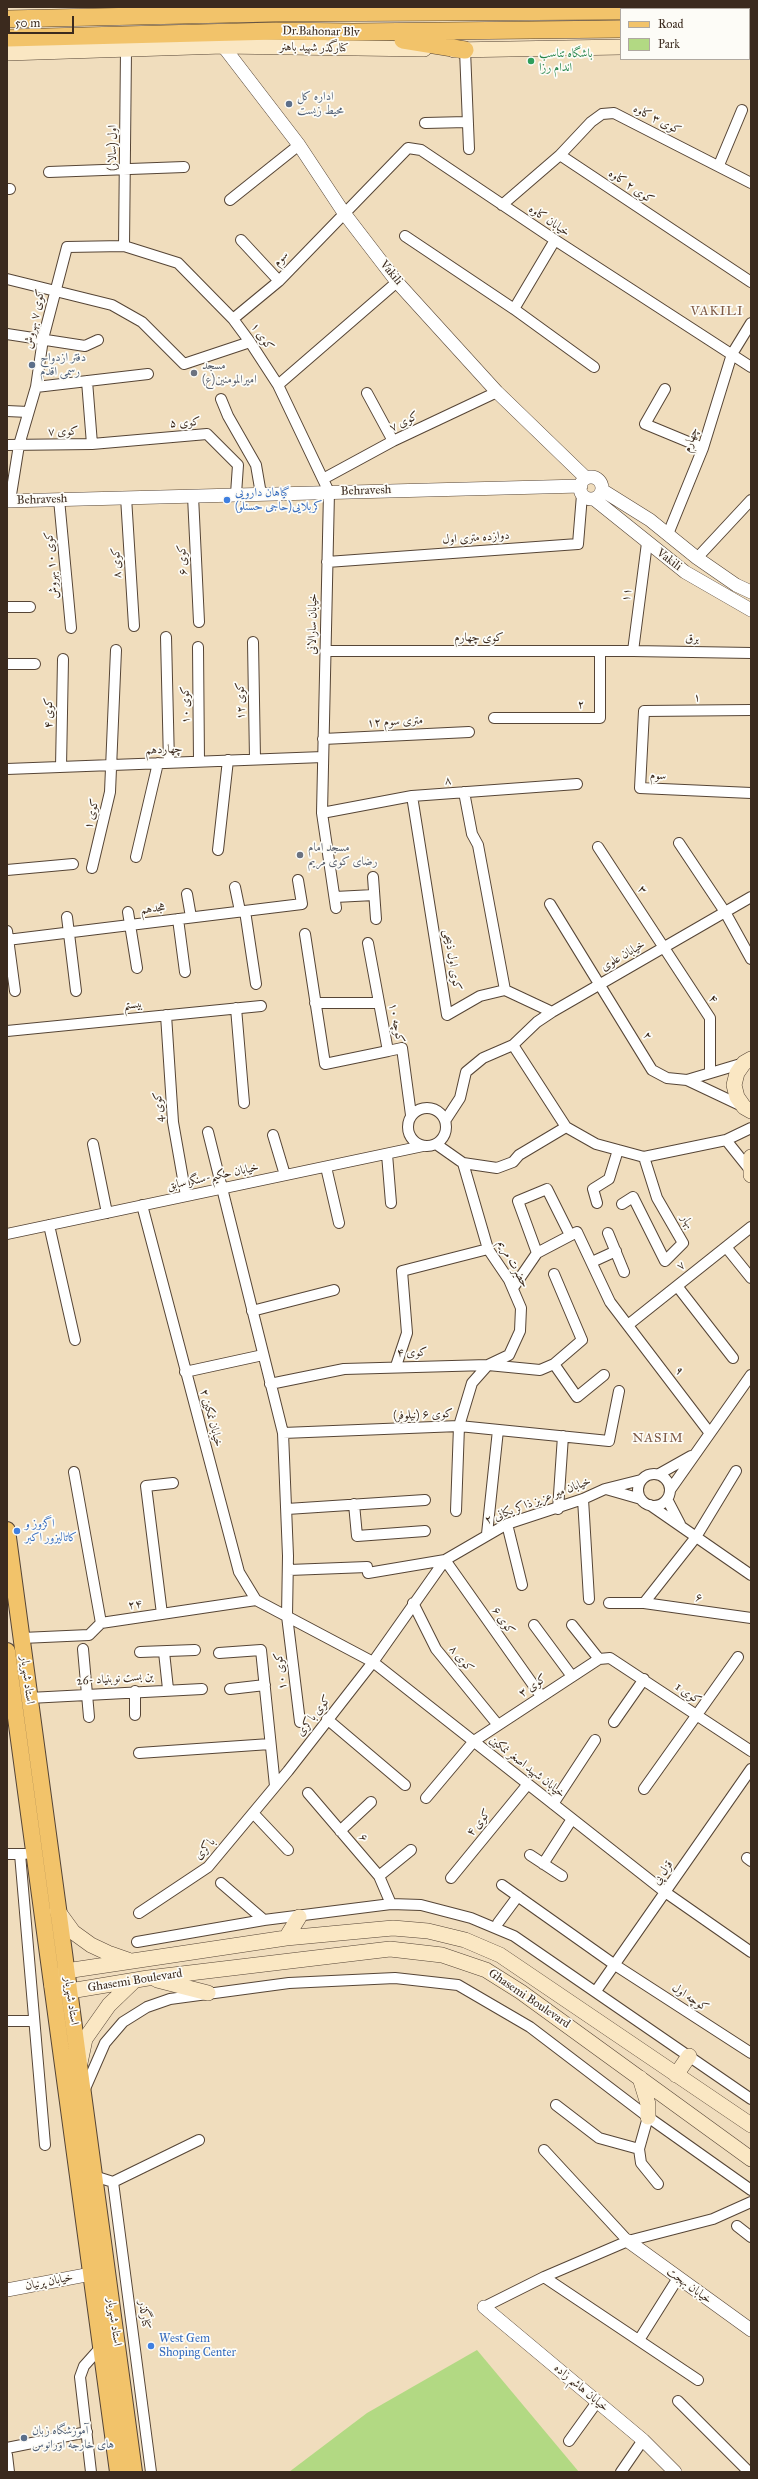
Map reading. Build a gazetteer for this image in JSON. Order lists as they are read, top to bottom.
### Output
{
  "streets": {
    "highway": ["Dr.Bahonar Blv"],
    "main road": ["کنارگذر شهید باهنر", "استاد شهریار", "Ghasemi Boulevard"],
    "street": [
      "کوی ۳ کاوه",
      "اول (سالار)",
      "کوی ۲ کاوه",
      "خیابان کاوه",
      "سوم",
      "Vakili",
      "کوی ۷ بهروش",
      "کوی ۱",
      "کوی ۷",
      "کوی ۵",
      "چهارم",
      "Behravesh",
      "دوازده متری اول",
      "کوی ۶",
      "کوی ۸",
      "کوی ۱۰ بهروش",
      "۱۱",
      "خیابان سارالانی",
      "کوی چهارم",
      "برق",
      "۱",
      "کوی ۱۲",
      "کوی ۱۰",
      "۲",
      "کوی ۴",
      "۱۲ متری سوم",
      "چهاردهم",
      "۸",
      "۳",
      "هجدهم",
      "خیابان علوی",
      "کوی اول ذبیحی",
      "۴",
      "بیستم",
      "کوچه ۱۰",
      "کوی 4",
      "خیابان حکیم-سنگر سابق",
      "بهار",
      "حضرت مریم",
      "۷",
      "۹",
      "کوی ۶ (نیلوفر)",
      "خیابان نمکین ۲",
      "۲ خیابان میر عزیز ذاکر یکانی",
      "۶",
      "۲۴",
      "26- بن بست نوبنیاد",
      "کوی ۳",
      "کوی 1",
      "کوی باکری",
      "خیابان شهید اصغر نمکین",
      "باکری",
      "قزل پی",
      "کوچه اول",
      "خیابان پرنیان",
      "خیابان بهجت",
      "کنارگذر",
      "خیابان هاشم زاده"
    ]
  },
  "crossings": [
    ["کنارگذر شهید باهنر", "اول (سالار)"],
    ["کنارگذر شهید باهنر", "Vakili"],
    ["کوی ۳ کاوه", "کوی ۲ کاوه"],
    ["اول (سالار)", "کوی ۷ بهروش"],
    ["اول (سالار)", "کوی ۱"],
    ["خیابان کاوه", "سوم"],
    ["خیابان کاوه", "Vakili"],
    ["خیابان کاوه", "چهارم"],
    ["سوم", "Vakili"],
    ["سوم", "کوی ۱"],
    ["سوم", "۱"],
    ["Vakili", "کوی ۷"],
    ["Vakili", "چهارم"],
    ["Vakili", "Behravesh"],
    ["Vakili", "دوازده متری اول"],
    ["Vakili", "۱۱"],
    ["کوی ۷ بهروش", "کوی ۱"],
    ["کوی ۷ بهروش", "کوی ۷"],
    ["کوی ۷ بهروش", "Behravesh"],
    ["کوی ۱", "کوی ۷"],
    ["کوی ۱", "Behravesh"],
    ["کوی ۱", "خیابان سارالانی"],
    ["کوی ۱", "چهاردهم"],
    ["کوی ۷", "کوی ۵"],
    ["کوی ۵", "Behravesh"],
    ["Behravesh", "دوازده متری اول"],
    ["Behravesh", "کوی ۶"],
    ["Behravesh", "کوی ۸"],
    ["Behravesh", "کوی ۱۰ بهروش"],
    ["Behravesh", "خیابان سارالانی"],
    ["دوازده متری اول", "خیابان سارالانی"],
    ["کوی ۶", "۲ خیابان میر عزیز ذاکر یکانی"],
    ["کوی ۶", "کوی ۳"],
    ["کوی ۸", "۲ خیابان میر عزیز ذاکر یکانی"],
    ["کوی ۸", "کوی ۳"],
    ["۱۱", "کوی چهارم"],
    ["۱۱", "برق"],
    ["خیابان سارالانی", "کوی چهارم"],
    ["خیابان سارالانی", "۱۲ متری سوم"],
    ["خیابان سارالانی", "چهاردهم"],
    ["خیابان سارالانی", "۸"],
    ["کوی چهارم", "برق"],
    ["کوی چهارم", "۲"],
    ["کوی ۱۲", "چهاردهم"],
    ["کوی ۱۰", "کوی ۴"],
    ["کوی ۱۰", "چهاردهم"],
    ["کوی ۱۰", "خیابان حکیم-سنگر سابق"],
    ["کوی ۱۰", "کوی ۶ (نیلوفر)"],
    ["کوی ۱۰", "خیابان شهید اصغر نمکین"],
    ["۲", "خیابان علوی"],
    ["۲", "۴"],
    ["کوی ۴", "چهاردهم"],
    ["کوی ۴", "حضرت مریم"],
    ["کوی ۴", "خیابان شهید اصغر نمکین"],
    ["۸", "کوی اول ذبیحی"],
    ["۳", "خیابان علوی"],
    ["۳", "۴"],
    ["خیابان علوی", "۴"],
    ["خیابان علوی", "کوچه ۱۰"],
    ["خیابان علوی", "خیابان حکیم-سنگر سابق"],
    ["بیستم", "کوی 4"],
    ["کوچه ۱۰", "خیابان حکیم-سنگر سابق"],
    ["کوی 4", "خیابان حکیم-سنگر سابق"],
    ["خیابان حکیم-سنگر سابق", "خیابان نمکین ۲"],
    ["۷", "۹"],
    ["خیابان نمکین ۲", "۲۴"],
    ["۲ خیابان میر عزیز ذاکر یکانی", "کوی باکری"],
    ["۲ خیابان میر عزیز ذاکر یکانی", "خیابان شهید اصغر نمکین"],
    ["26- بن بست نوبنیاد", "استاد شهریار"],
    ["استاد شهریار", "Ghasemi Boulevard"],
    ["استاد شهریار", "خیابان پرنیان"],
    ["کوی ۳", "کوی 1"],
    ["کوی ۳", "خیابان شهید اصغر نمکین"],
    ["کوی باکری", "خیابان شهید اصغر نمکین"],
    ["کوی باکری", "باکری"],
    ["خیابان شهید اصغر نمکین", "قزل پی"],
    ["قزل پی", "کوچه اول"]
  ],
  "districts": ["VAKILI", "NASIM"],
  "places": [
    "باشگاه تناسب اندام رزا",
    "اداره کل محیط زیست",
    "دفتر ازدواح رسمی اقدم",
    "مسجد امیرالمومنین(ع)",
    "گیاهان دارویی کربلایی(حاجی حسنلو)",
    "مسجد امام رضای کوی مریم",
    "اگزوز و کاتالیزور اکبر",
    "West Gem Shoping Center",
    "آموزشگاه زبان های خارجه اورانوس"
  ],
  "legend": ["Road", "Park"],
  "scale_bar": "50 m"
}
